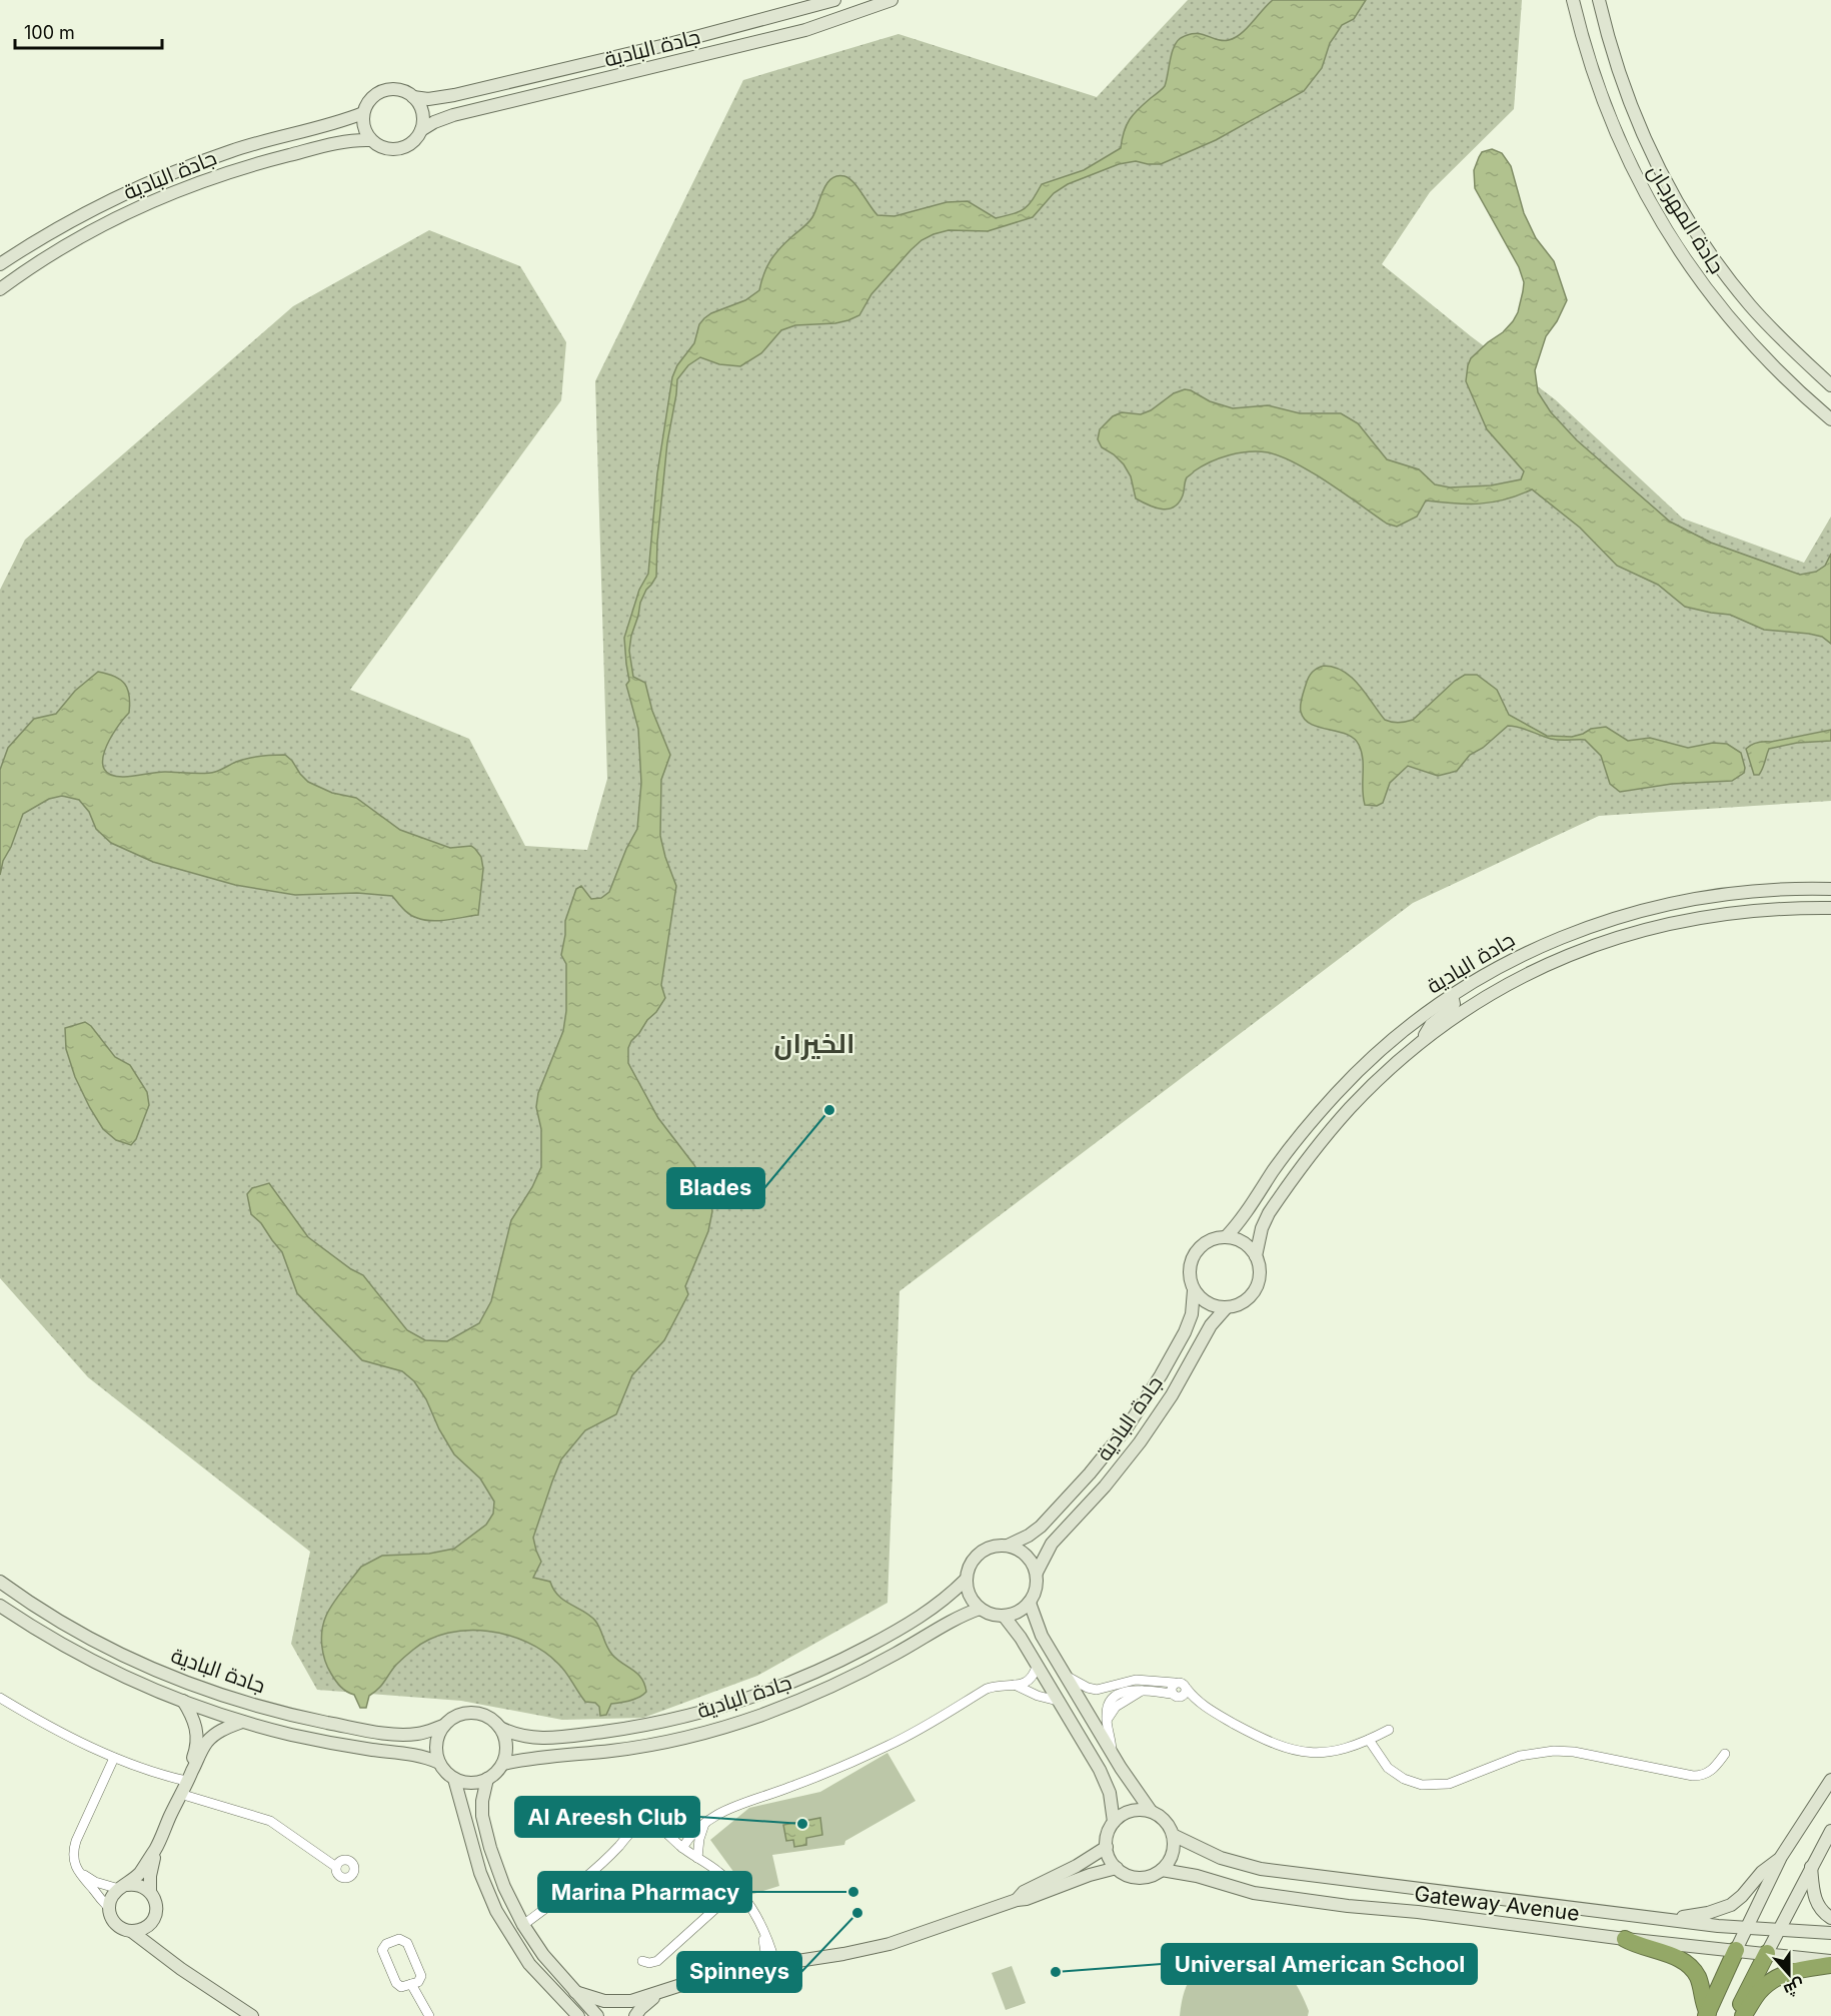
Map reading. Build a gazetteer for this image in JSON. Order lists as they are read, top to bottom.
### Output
{
  "streets": {
    "street": ["جادة البادية", "جادة المهرجان", "Gateway Avenue"]
  },
  "districts": ["الخيران"],
  "places": [
    "Blades",
    "Al Areesh Club",
    "Marina Pharmacy",
    "Spinneys",
    "Universal American School"
  ],
  "scale_bar": "100 m",
  "north": "bottom"
}
